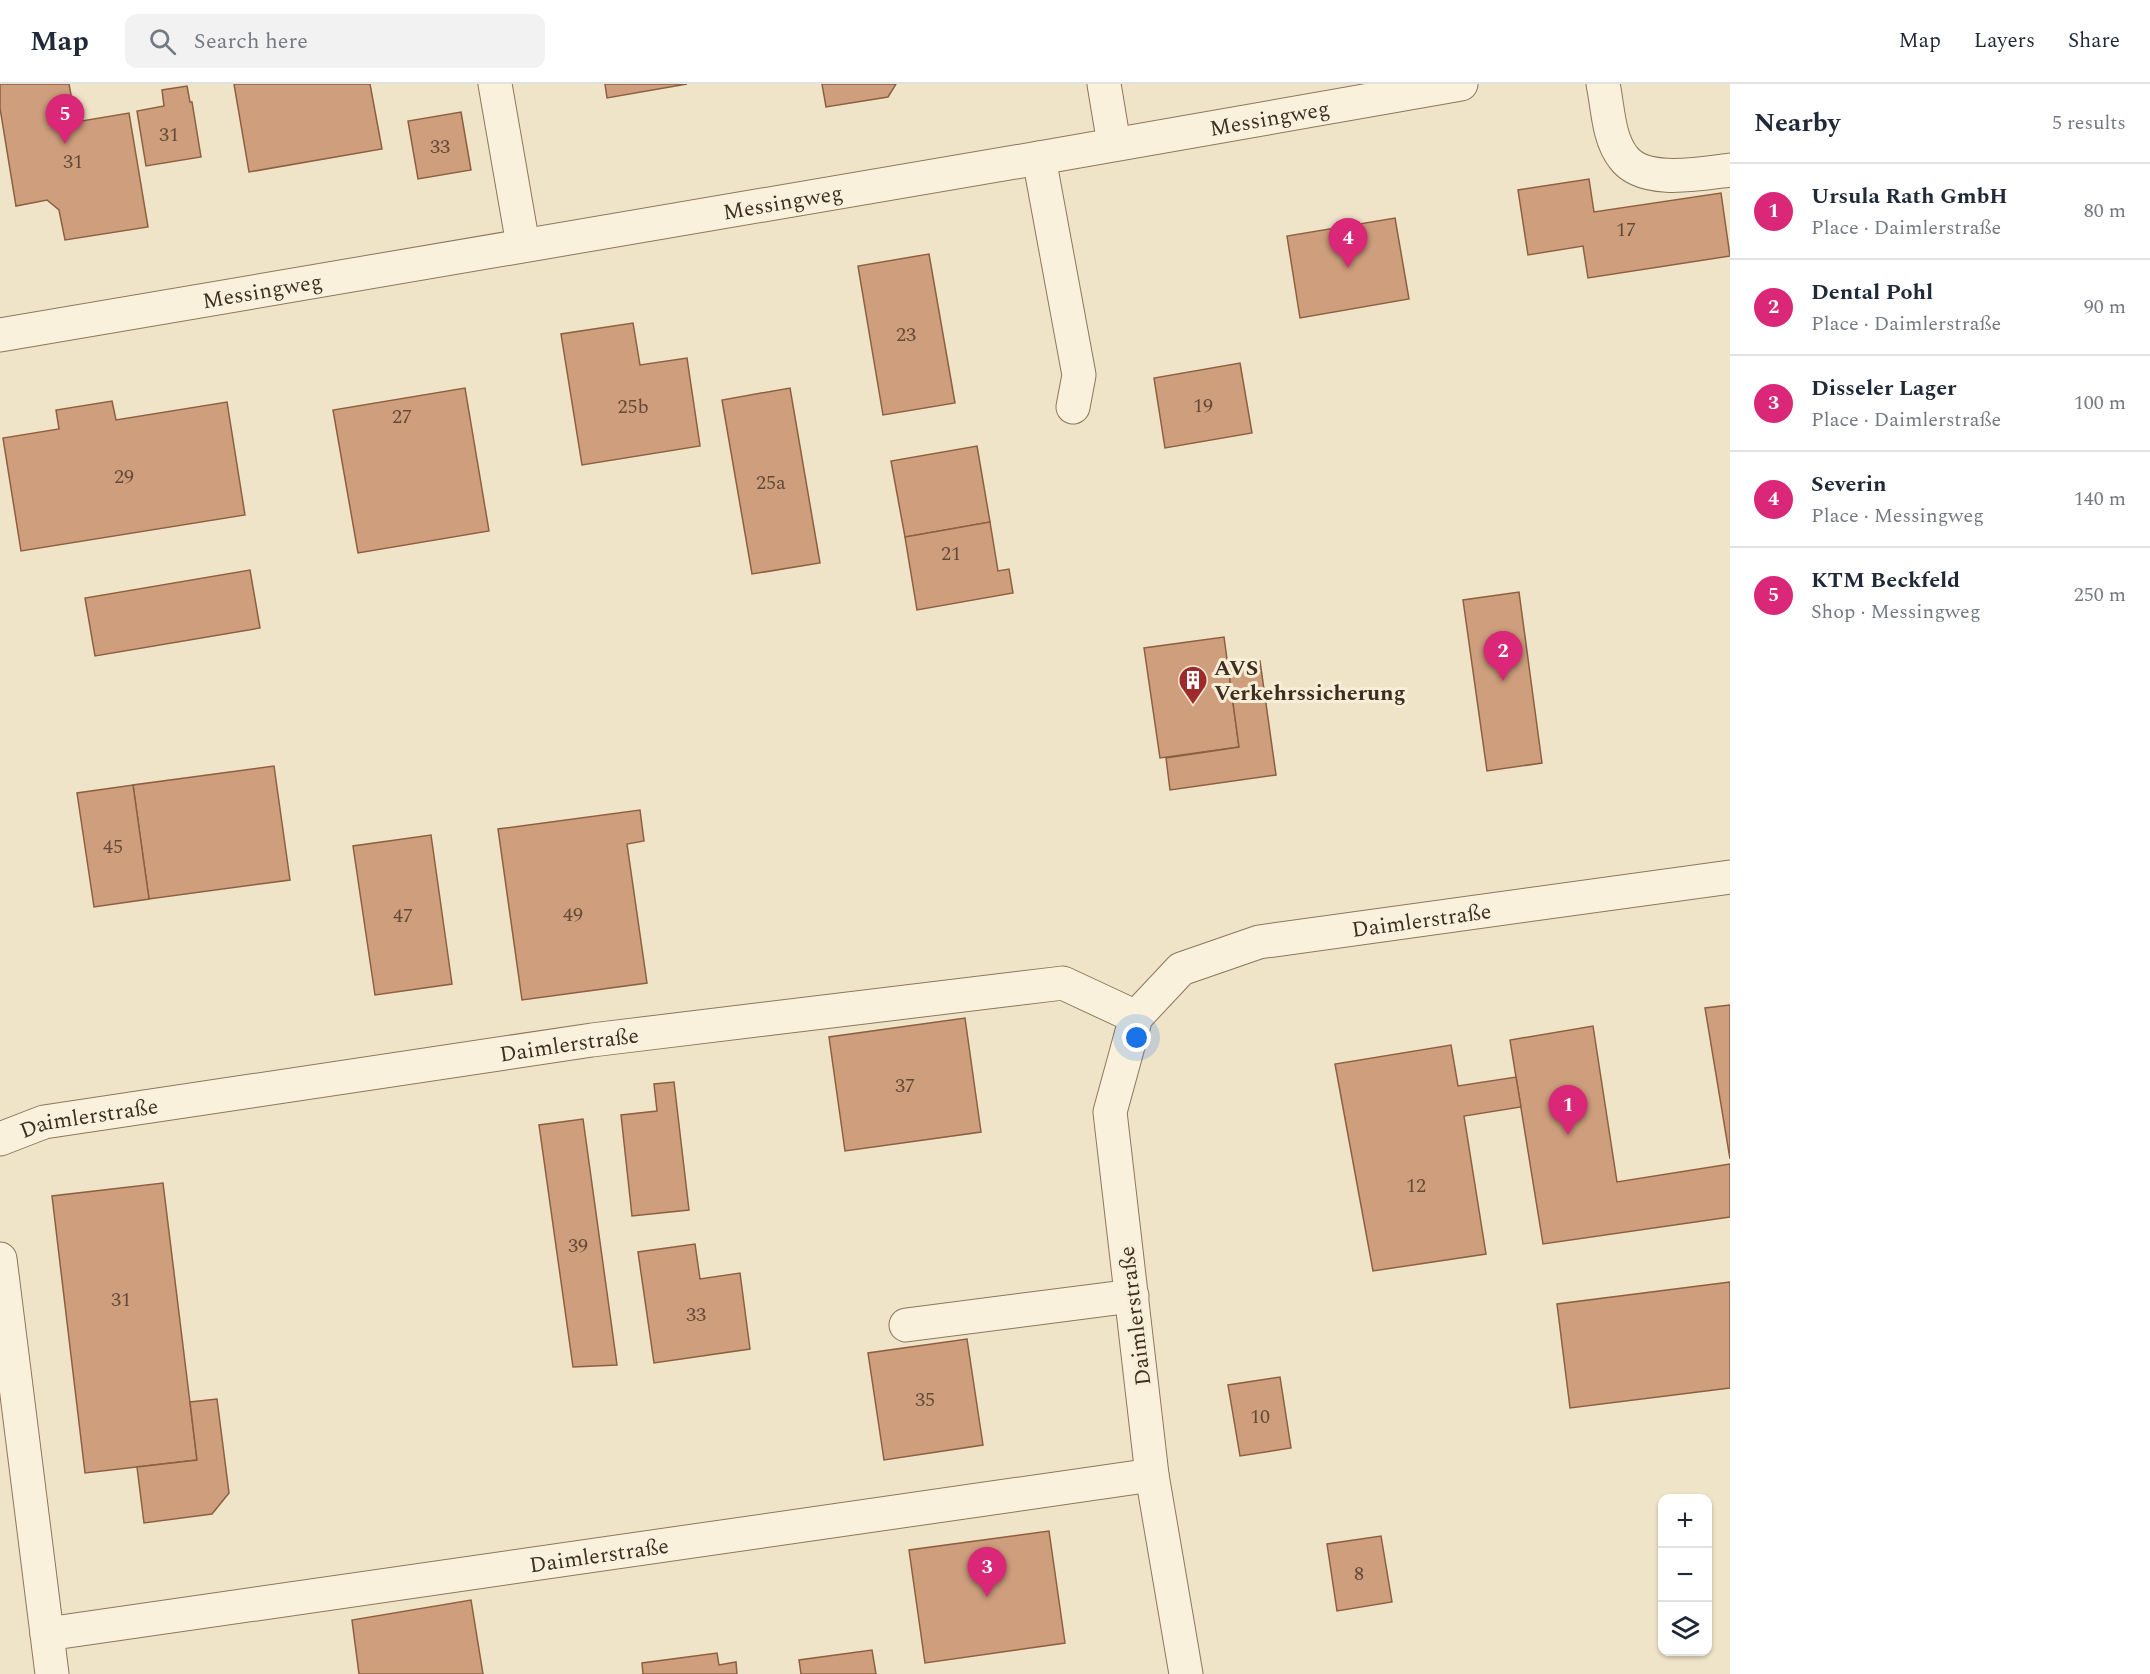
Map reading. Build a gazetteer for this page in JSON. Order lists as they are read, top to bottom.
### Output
{
  "streets": {
    "street": ["Messingweg", "Daimlerstraße"]
  },
  "places": {
    "building": ["AVS Verkehrssicherung"]
  },
  "house_numbers": [
    "31",
    "33",
    "31",
    "17",
    "23",
    "19",
    "25b",
    "27",
    "29",
    "25a",
    "21",
    "45",
    "49",
    "47",
    "37",
    "12",
    "39",
    "31",
    "33",
    "35",
    "10",
    "8"
  ],
  "page": {
    "header": "Map",
    "search": "Search here",
    "nav": ["Map", "Layers", "Share"],
    "heading": ["Nearby", "5 results"],
    "pins": [
      "5",
      "4",
      "2",
      "1",
      "3"
    ],
    "list": [
      {
        "mark": "1",
        "name": "Ursula Rath GmbH",
        "note": "Place · Daimlerstraße",
        "value": "80 m"
      },
      {
        "mark": "2",
        "name": "Dental Pohl",
        "note": "Place · Daimlerstraße",
        "value": "90 m"
      },
      {
        "mark": "3",
        "name": "Disseler Lager",
        "note": "Place · Daimlerstraße",
        "value": "100 m"
      },
      {
        "mark": "4",
        "name": "Severin",
        "note": "Place · Messingweg",
        "value": "140 m"
      },
      {
        "mark": "5",
        "name": "KTM Beckfeld",
        "note": "Shop · Messingweg",
        "value": "250 m"
      }
    ],
    "map_buttons": ["+", "−"]
  }
}
